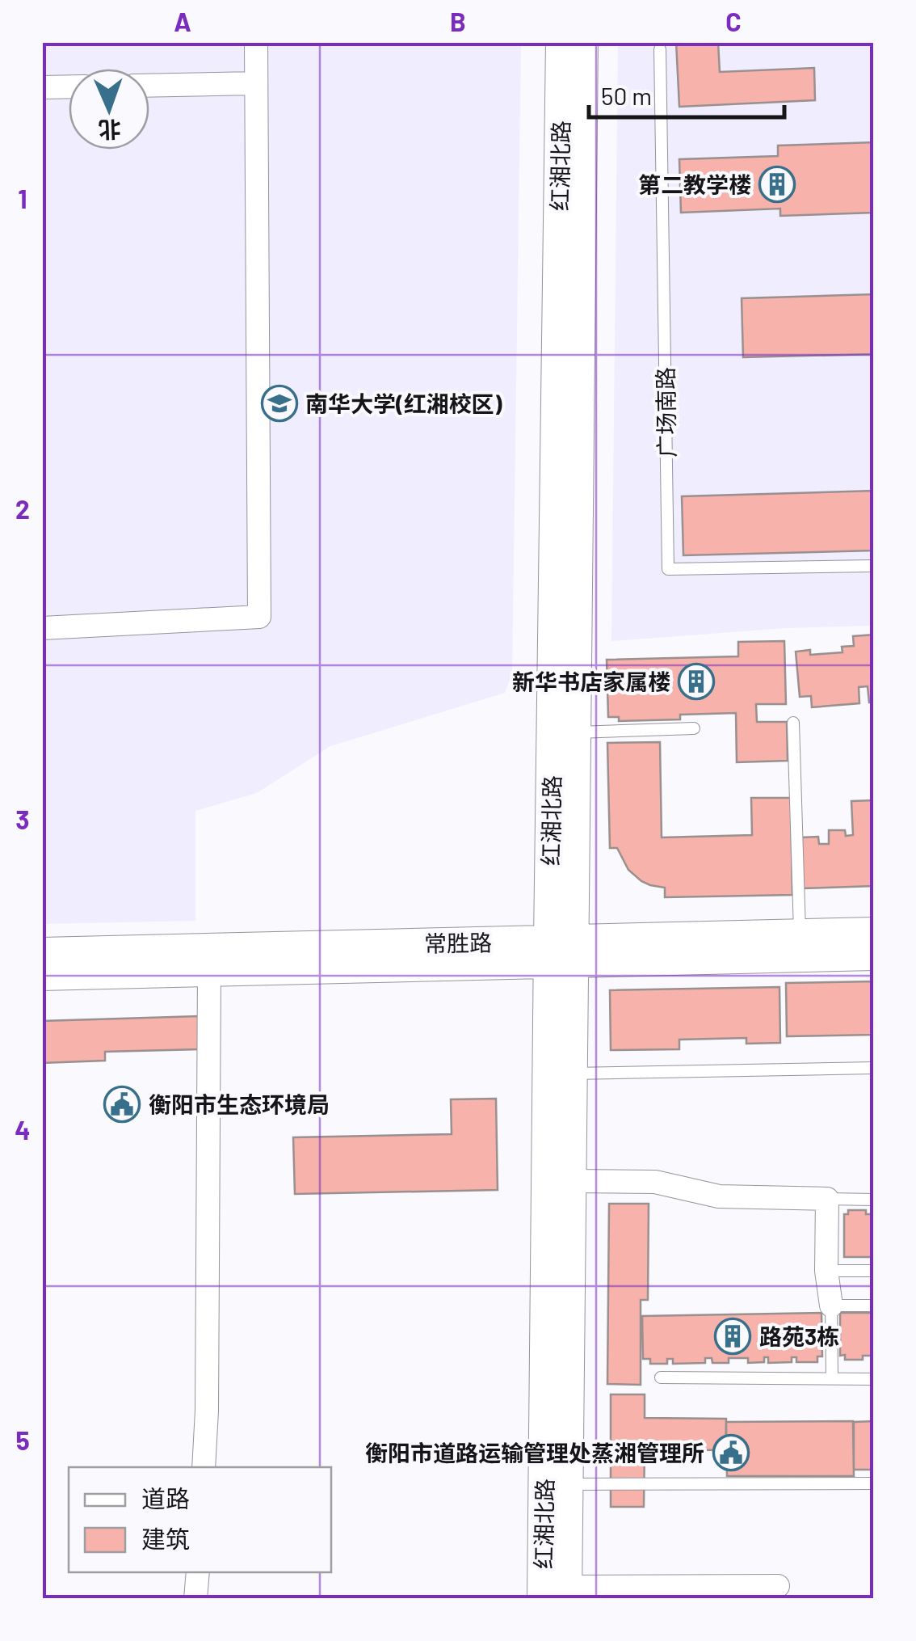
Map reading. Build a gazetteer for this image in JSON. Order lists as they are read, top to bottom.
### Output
{
  "streets": {
    "main road": ["红湘北路", "常胜路"],
    "lane": ["广场南路"]
  },
  "crossings": [
    ["红湘北路", "常胜路"]
  ],
  "places": {
    "building": ["第二教学楼", "新华书店家属楼", "路苑3栋"],
    "school or university": ["南华大学(红湘校区)"],
    "public building": ["衡阳市生态环境局", "衡阳市道路运输管理处蒸湘管理所"]
  },
  "legend": ["道路", "建筑"],
  "scale_bar": "50 m",
  "north": "bottom",
  "grid": {
    "columns": ["A", "B", "C"],
    "rows": [
      "1",
      "2",
      "3",
      "4",
      "5"
    ]
  }
}
